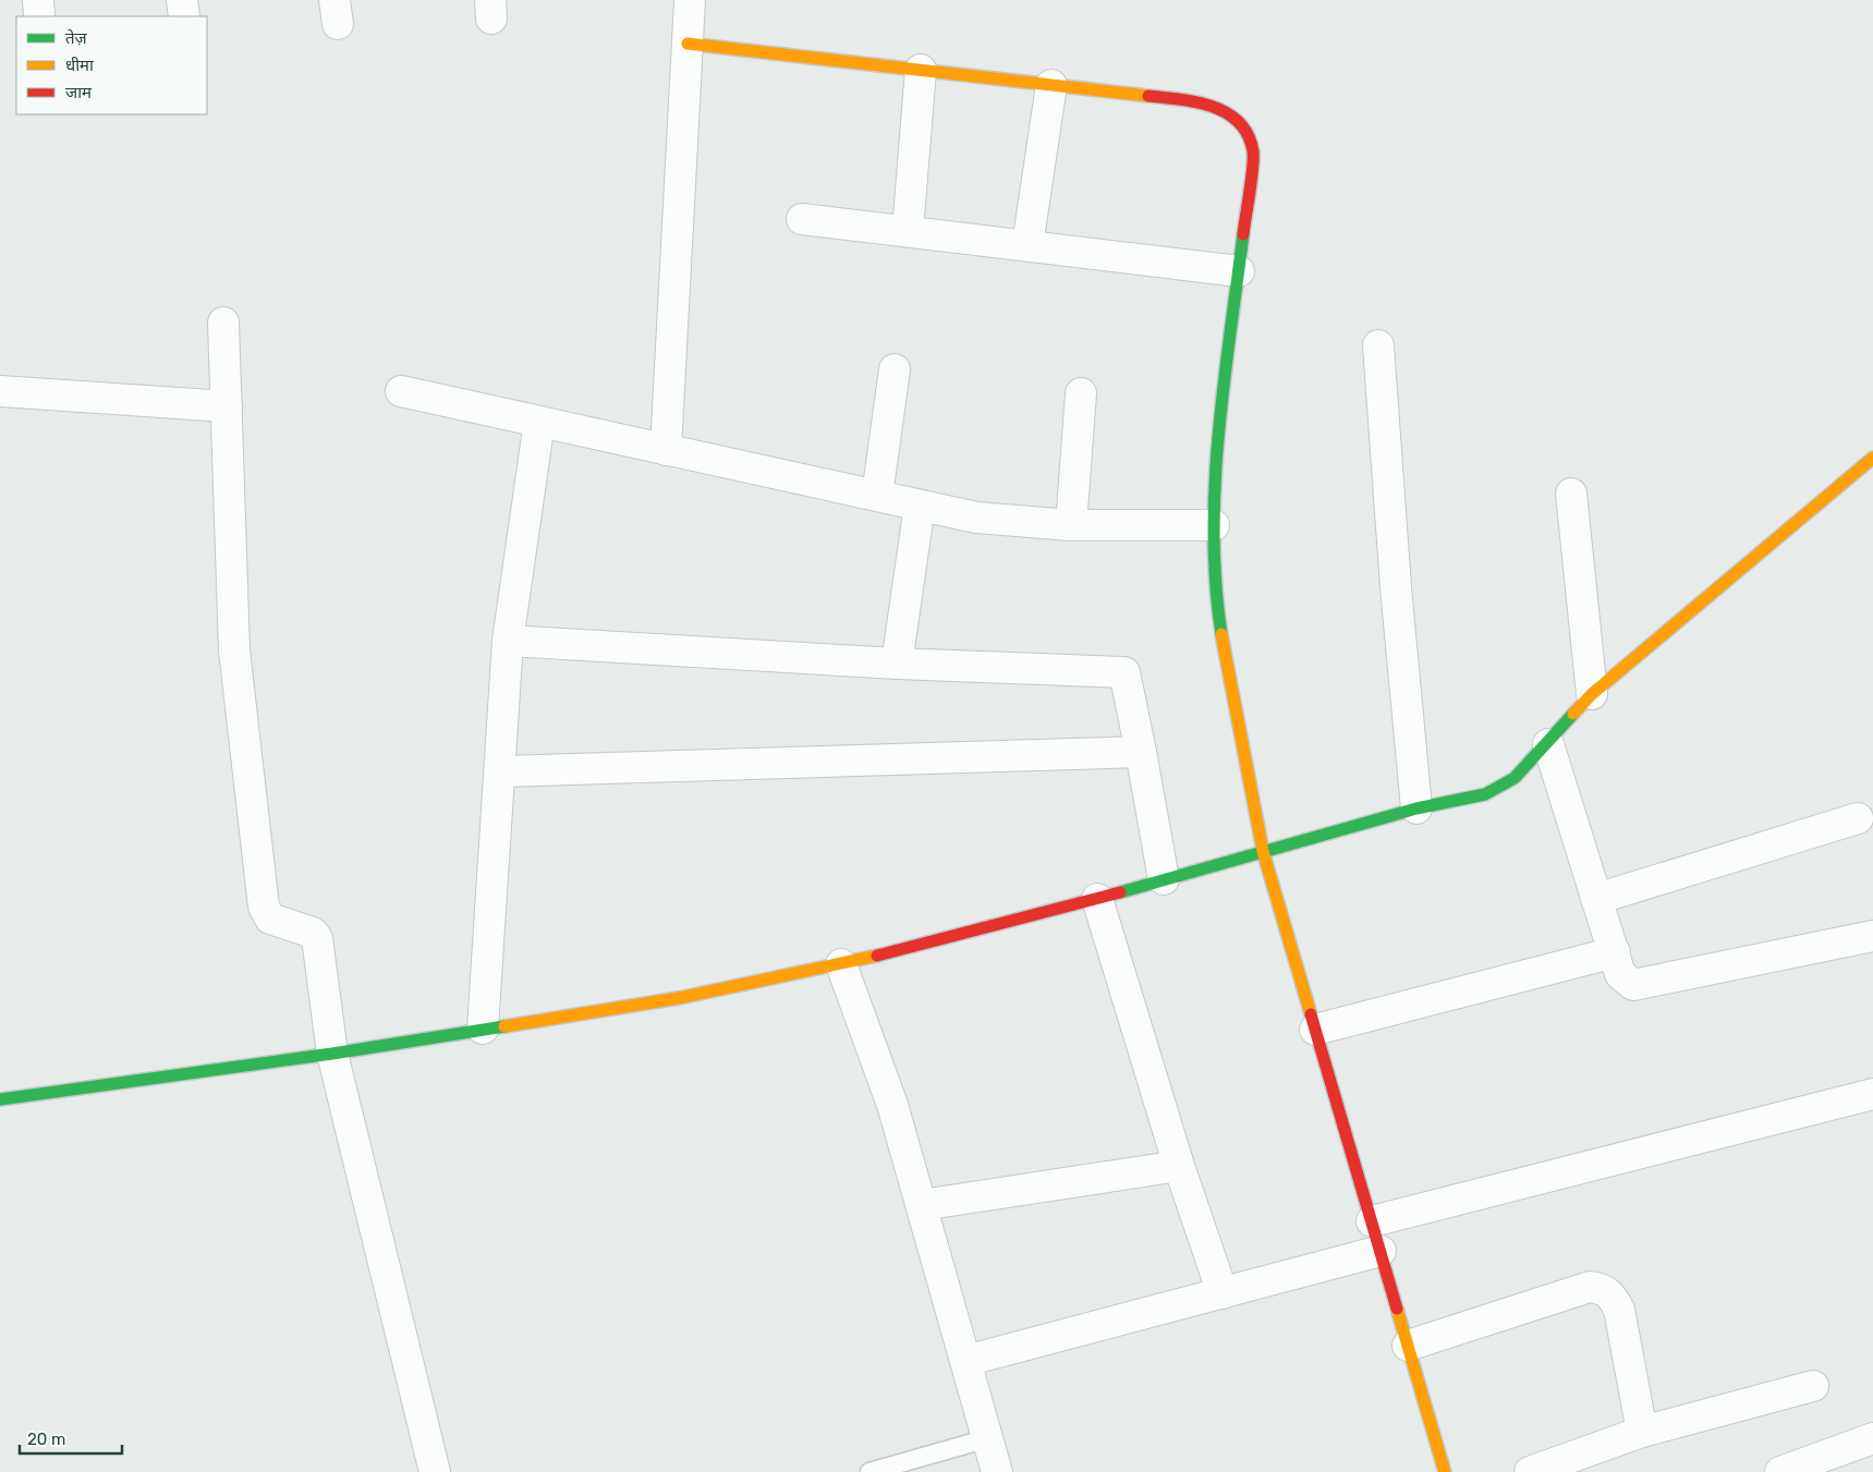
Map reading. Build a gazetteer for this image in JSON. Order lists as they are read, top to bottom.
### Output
{
  "legend": ["तेज़", "धीमा", "जाम"],
  "scale_bar": "20 m"
}
